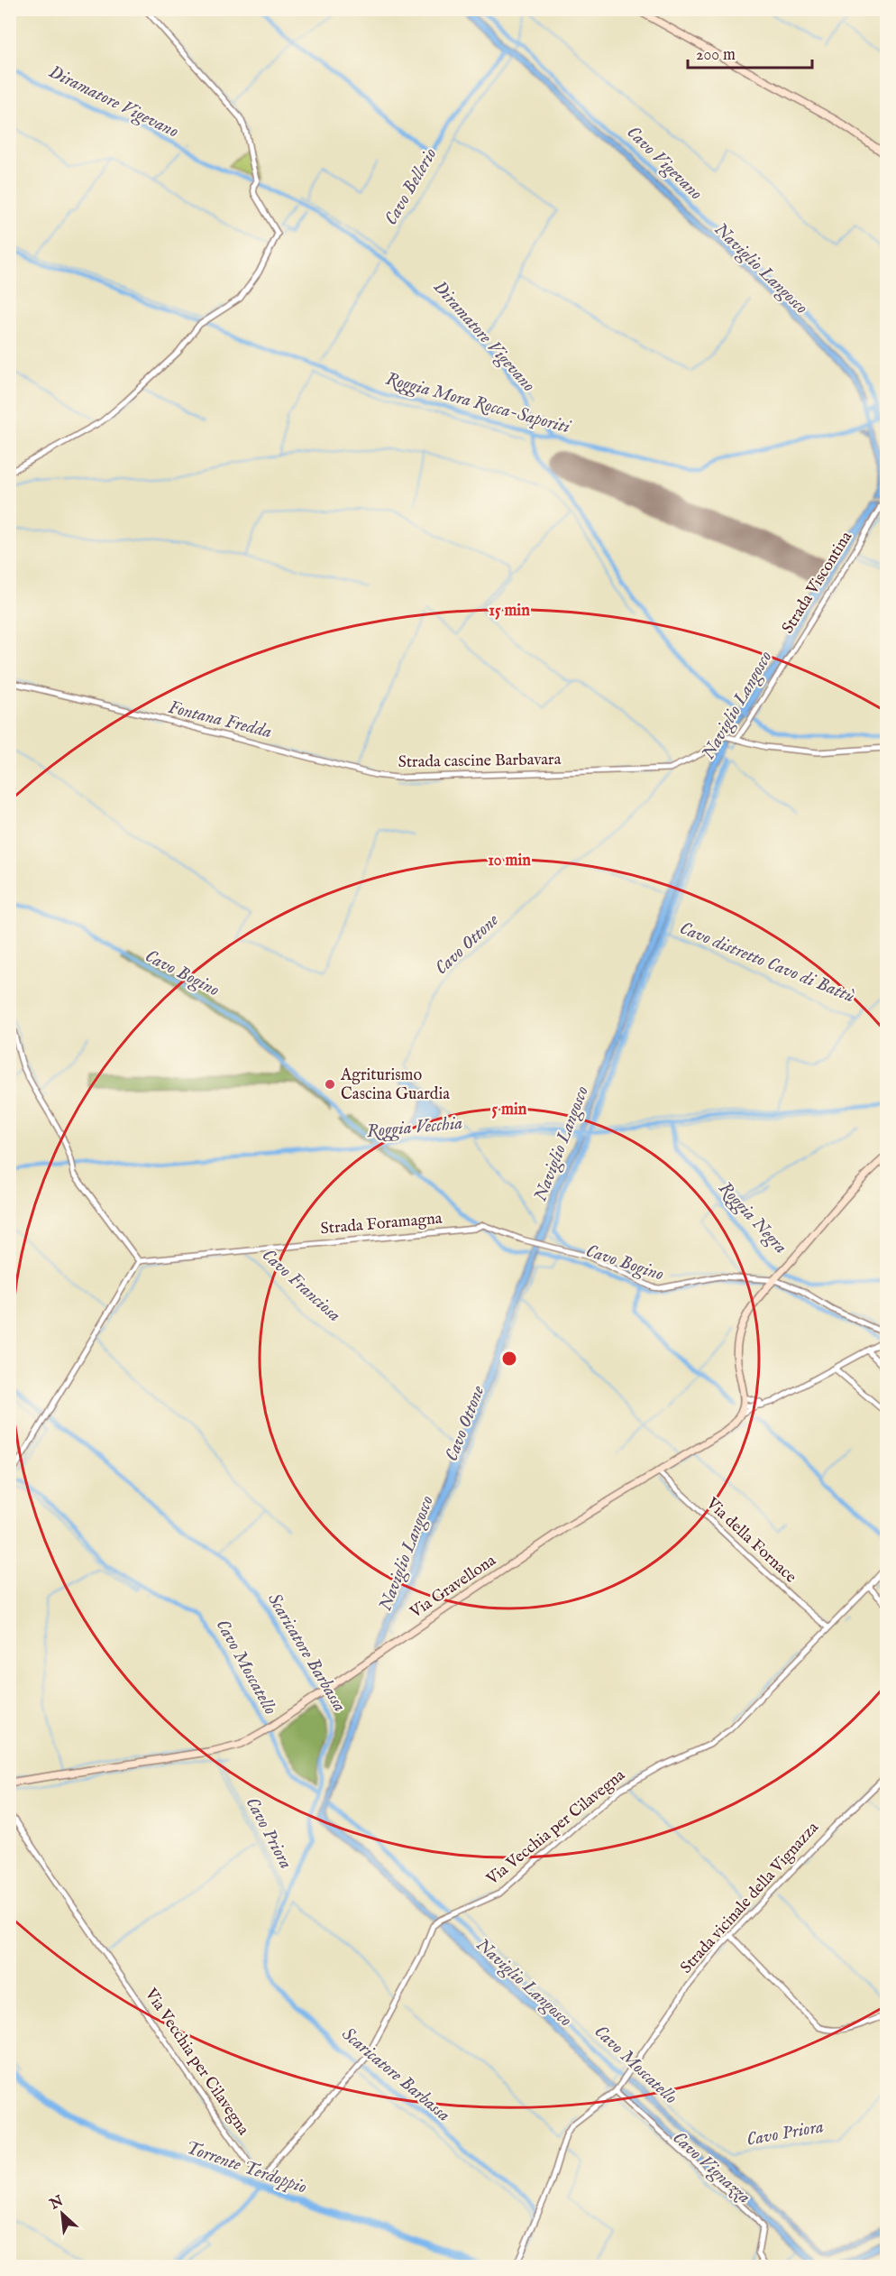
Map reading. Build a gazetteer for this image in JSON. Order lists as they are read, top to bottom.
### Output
{
  "streets": {
    "main road": ["Via Gravellona"],
    "street": [
      "Strada Viscontina",
      "Strada cascine Barbavara",
      "Strada Foramagna",
      "Via della Fornace",
      "Via Vecchia per Cilavegna",
      "Strada vicinale della Vignazza"
    ]
  },
  "crossings": [
    ["Strada Viscontina", "Strada cascine Barbavara"],
    ["Strada Foramagna", "Via Gravellona"],
    ["Via della Fornace", "Via Gravellona"],
    ["Via della Fornace", "Via Vecchia per Cilavegna"]
  ],
  "water": [
    "Diramatore Vigevano",
    "Cavo Vigevano",
    "Cavo Bellerio",
    "Naviglio Langosco",
    "Roggia Mora Rocca-Saporiti",
    "Fontana Fredda",
    "Cavo Ottone",
    "Cavo distretto Cavo di Battù",
    "Cavo Bogino",
    "Roggia Vecchia",
    "Roggia Negra",
    "Cavo Franciosa",
    "Scaricatore Barbassa",
    "Cavo Moscatello",
    "Cavo Priora",
    "Torrente Terdoppio",
    "Cavo Vignazza"
  ],
  "places": ["Agriturismo Cascina Guardia"],
  "scale_bar": "200 m",
  "north": "top left",
  "rings": ["15 min", "10 min", "5 min"]
}
